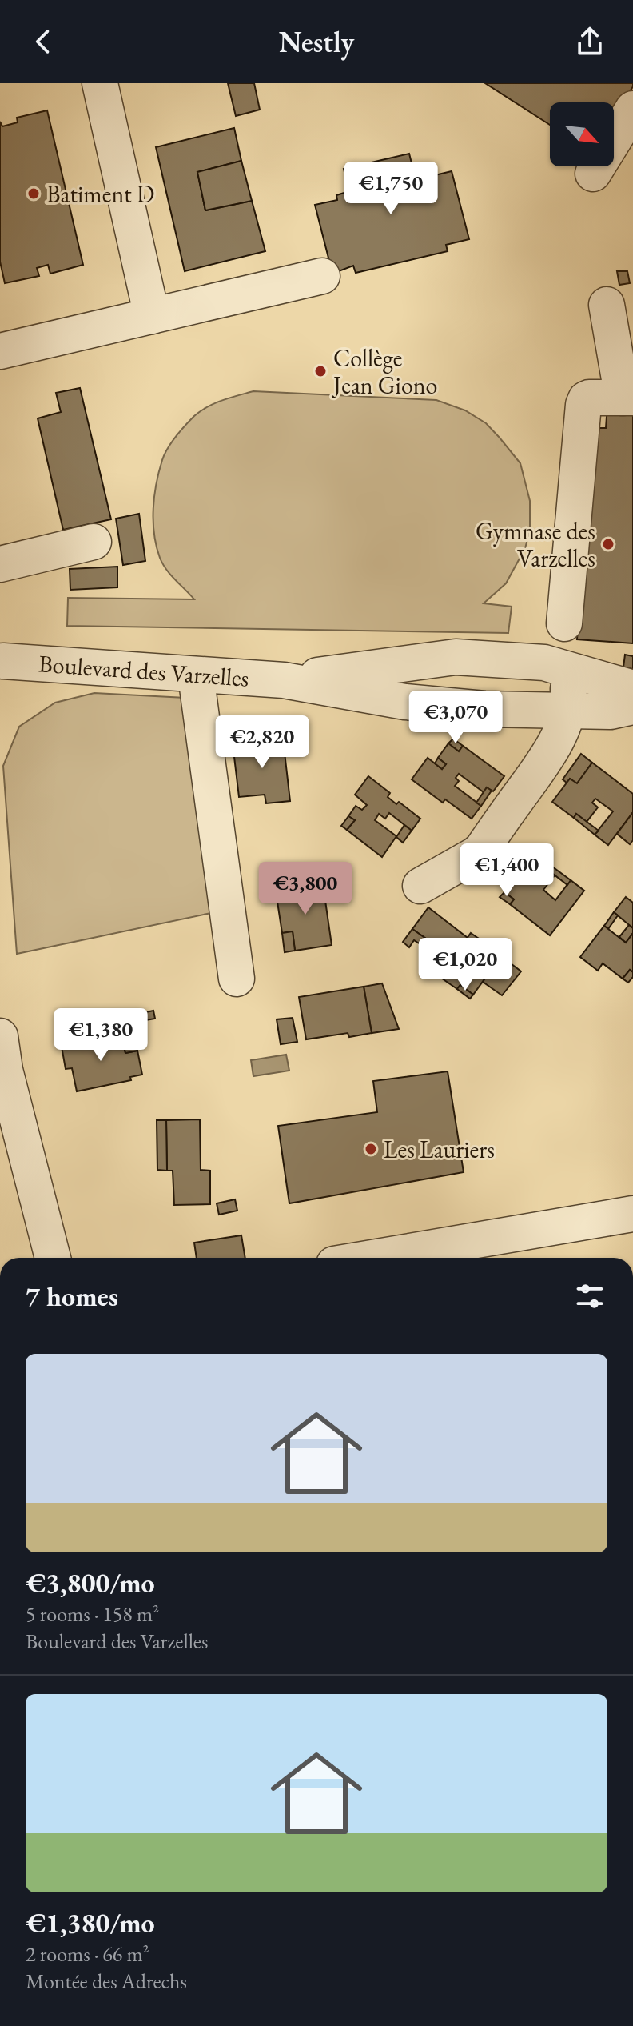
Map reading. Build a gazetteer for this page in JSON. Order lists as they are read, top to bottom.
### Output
{
  "streets": {
    "street": ["Boulevard des Varzelles"]
  },
  "places": [
    "Batiment D",
    "Collège Jean Giono",
    "Gymnase des Varzelles",
    "Les Lauriers"
  ],
  "north": "bottom right",
  "page": {
    "header": "Nestly",
    "price": [
      "€1,750",
      "€3,070",
      "€2,820",
      "€1,400",
      "€3,800",
      "€1,020",
      "€1,380"
    ],
    "heading": "7 homes",
    "list": [
      {
        "name": "€3,800/mo",
        "note": "5 rooms · 158 m² · Boulevard des Varzelles"
      },
      {
        "name": "€1,380/mo",
        "note": "2 rooms · 66 m² · Montée des Adrechs"
      }
    ]
  }
}
